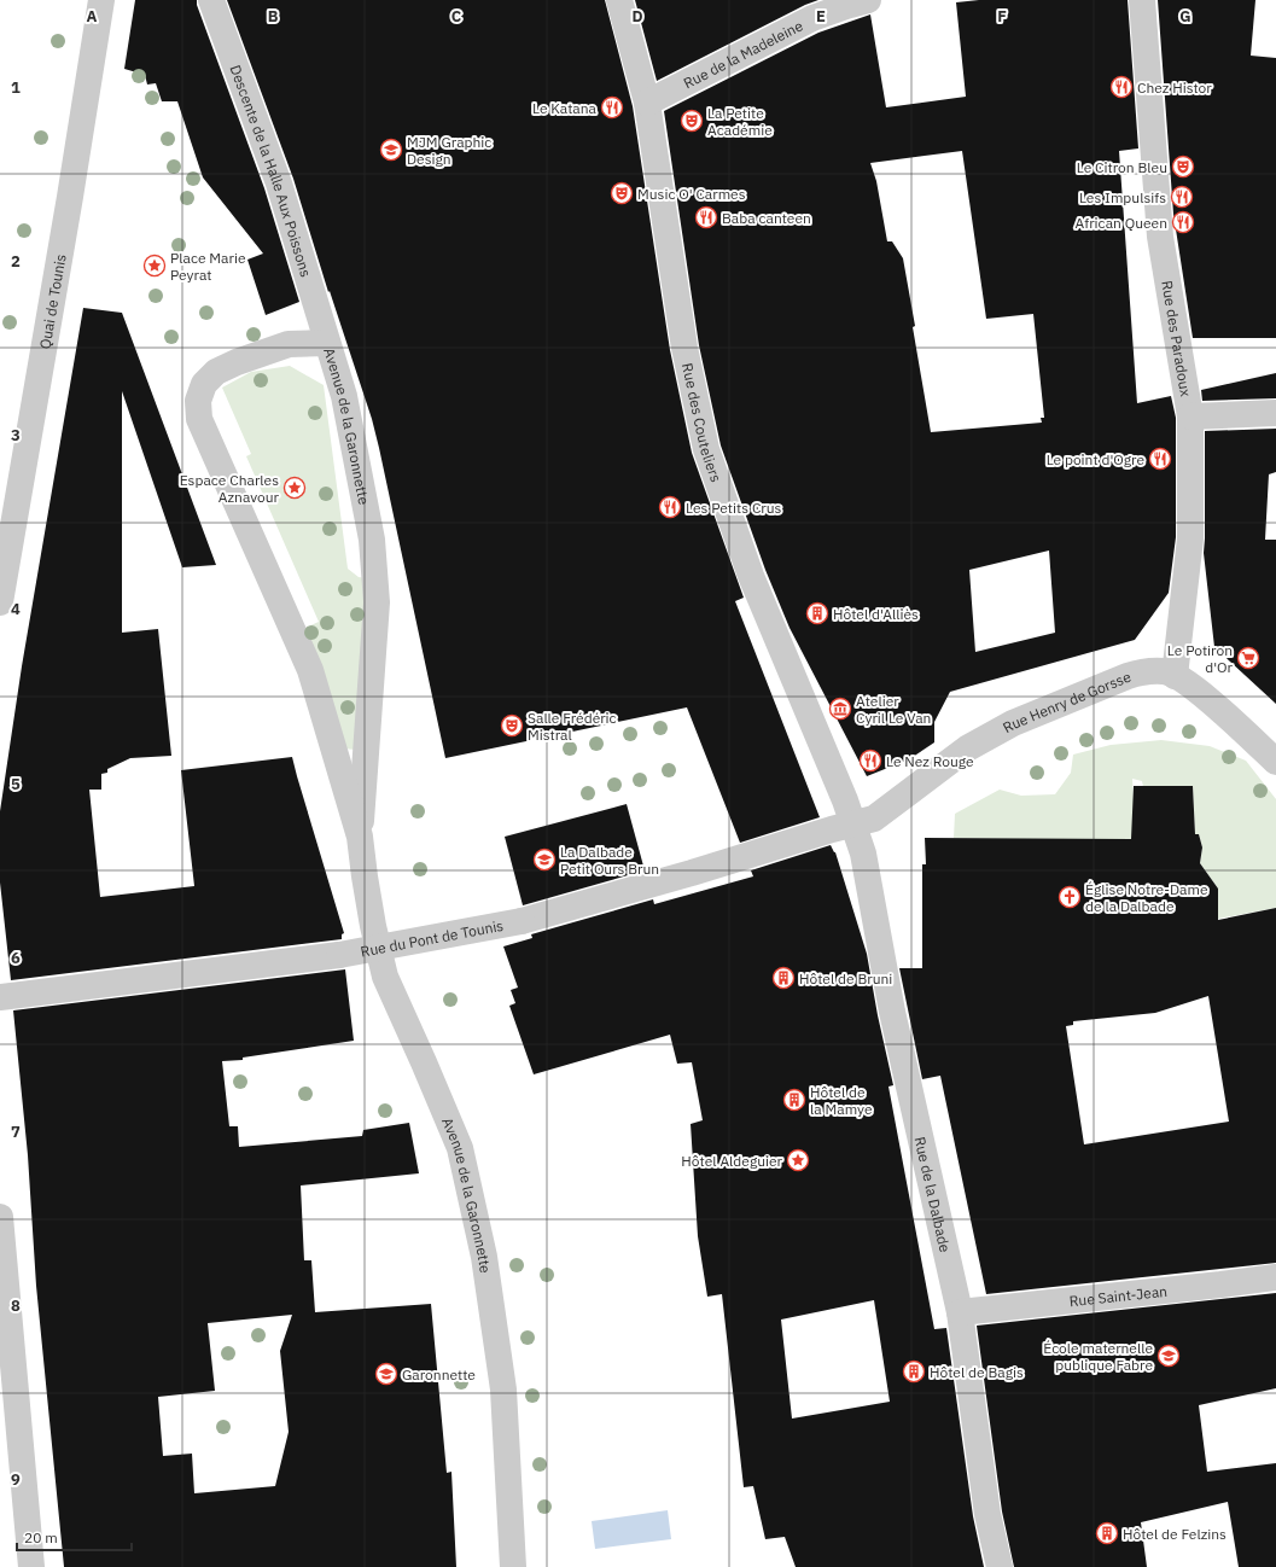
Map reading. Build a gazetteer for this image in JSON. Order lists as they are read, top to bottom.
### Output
{
  "streets": {
    "street": [
      "Rue de la Madeleine",
      "Descente de la Halle Aux Poissons",
      "Quai de Tounis",
      "Rue des Paradoux",
      "Rue des Couteliers",
      "Avenue de la Garonnette",
      "Rue Henry de Gorsse",
      "Rue du Pont de Tounis",
      "Rue de la Dalbade",
      "Rue Saint-Jean"
    ]
  },
  "crossings": [
    ["Rue de la Madeleine", "Rue des Couteliers"],
    ["Descente de la Halle Aux Poissons", "Avenue de la Garonnette"],
    ["Rue des Paradoux", "Rue Henry de Gorsse"],
    ["Rue des Couteliers", "Rue Henry de Gorsse"],
    ["Rue des Couteliers", "Rue du Pont de Tounis"],
    ["Rue des Couteliers", "Rue de la Dalbade"],
    ["Rue Henry de Gorsse", "Rue du Pont de Tounis"],
    ["Rue Henry de Gorsse", "Rue de la Dalbade"],
    ["Rue du Pont de Tounis", "Rue de la Dalbade"],
    ["Rue de la Dalbade", "Rue Saint-Jean"]
  ],
  "places": {
    "restaurant": [
      "Chez Histor",
      "Le Katana",
      "Les Impulsifs",
      "Baba canteen",
      "African Queen",
      "Le point d'Ogre",
      "Les Petits Crus",
      "Le Nez Rouge"
    ],
    "theatre": [
      "La Petite Académie",
      "Le Citron Bleu",
      "Music O' Carmes",
      "Salle Frédéric Mistral"
    ],
    "school or university": [
      "MJM Graphic Design",
      "La Dalbade Petit Ours Brun",
      "École maternelle publique Fabre",
      "Garonnette"
    ],
    "place": ["Place Marie Peyrat", "Espace Charles Aznavour", "Hôtel Aldeguier"],
    "building": [
      "Hôtel d'Alliès",
      "Hôtel de Bruni",
      "Hôtel de la Mamye",
      "Hôtel de Bagis",
      "Hôtel de Felzins"
    ],
    "supermarket": ["Le Potiron d'Or"],
    "museum": ["Atelier Cyril Le Van"],
    "church": ["Église Notre-Dame de la Dalbade"]
  },
  "scale_bar": "20 m",
  "grid": {
    "columns": [
      "A",
      "B",
      "C",
      "D",
      "E",
      "F",
      "G"
    ],
    "rows": [
      "1",
      "2",
      "3",
      "4",
      "5",
      "6",
      "7",
      "8",
      "9"
    ]
  }
}
